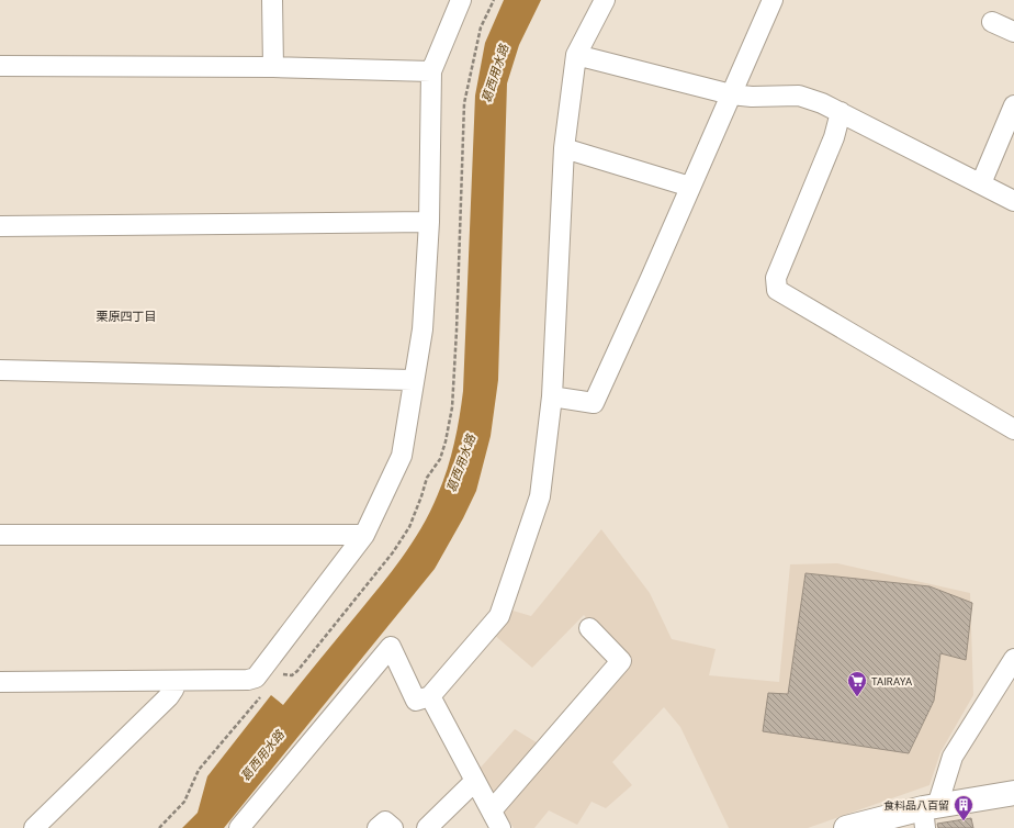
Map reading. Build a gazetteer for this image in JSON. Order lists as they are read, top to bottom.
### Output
{
  "districts": ["栗原四丁目"],
  "water": ["葛西用水路"],
  "places": {
    "supermarket": ["TAIRAYA"],
    "building": ["食料品八百留"]
  }
}
